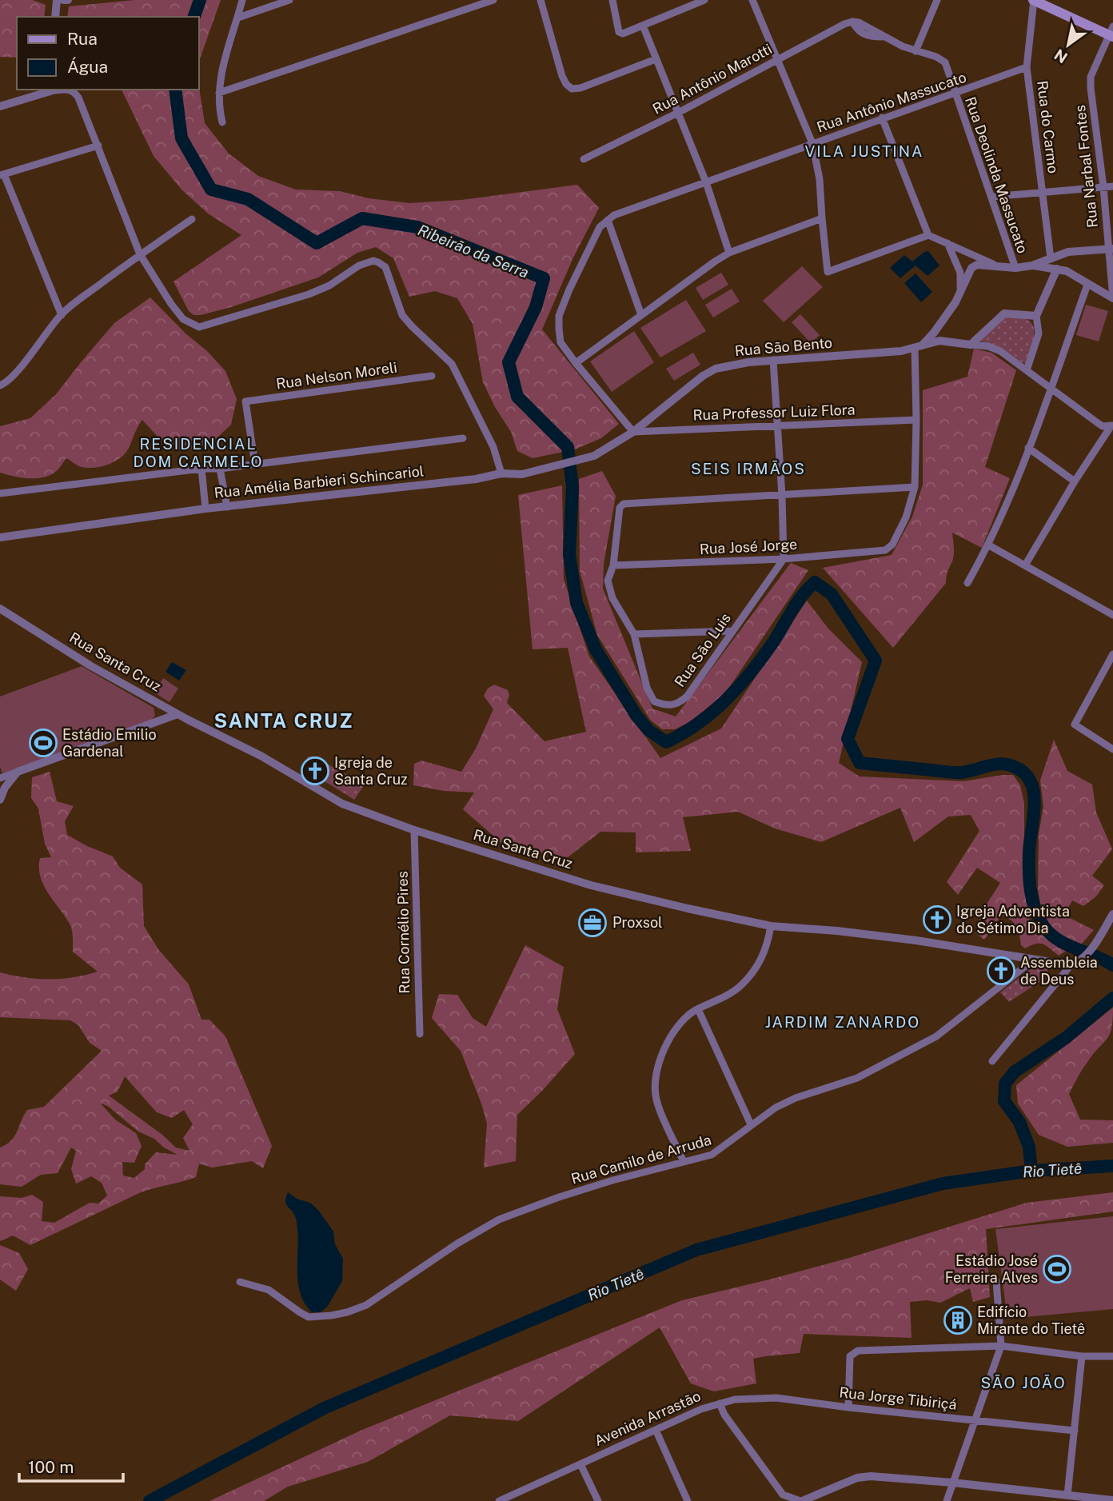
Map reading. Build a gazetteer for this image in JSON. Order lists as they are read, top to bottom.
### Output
{
  "streets": {
    "street": [
      "Rua Antônio Marotti",
      "Rua Antônio Massucato",
      "Rua do Carmo",
      "Rua Narbal Fontes",
      "Rua Deolinda Massucato",
      "Rua São Bento",
      "Rua Nelson Moreli",
      "Rua Professor Luiz Flora",
      "Rua Amélia Barbieri Schincariol",
      "Rua José Jorge",
      "Rua São Luis",
      "Rua Santa Cruz",
      "Rua Cornélio Pires",
      "Rua Camilo de Arruda",
      "Rua Jorge Tibiriçá",
      "Avenida Arrastão"
    ]
  },
  "crossings": [
    ["Rua Antônio Marotti", "Rua Deolinda Massucato"],
    ["Rua Antônio Massucato", "Rua do Carmo"],
    ["Rua Antônio Massucato", "Rua Deolinda Massucato"],
    ["Rua São Bento", "Rua Professor Luiz Flora"],
    ["Rua São Bento", "Rua Amélia Barbieri Schincariol"],
    ["Rua Professor Luiz Flora", "Rua Amélia Barbieri Schincariol"],
    ["Rua José Jorge", "Rua São Luis"],
    ["Rua Santa Cruz", "Rua Cornélio Pires"],
    ["Rua Santa Cruz", "Rua Camilo de Arruda"],
    ["Rua Jorge Tibiriçá", "Avenida Arrastão"]
  ],
  "districts": [
    "VILA JUSTINA",
    "RESIDENCIAL DOM CARMELO",
    "SEIS IRMÃOS",
    "SANTA CRUZ",
    "JARDIM ZANARDO",
    "SÃO JOÃO"
  ],
  "water": ["Ribeirão da Serra", "Rio Tietê"],
  "places": {
    "sports": ["Estádio Emilio Gardenal", "Estádio José Ferreira Alves"],
    "church": ["Igreja de Santa Cruz", "Igreja Adventista do Sétimo Dia", "Assembleia de Deus"],
    "office": ["Proxsol"],
    "building": ["Edifício Mirante do Tietê"]
  },
  "legend": ["Rua", "Água"],
  "scale_bar": "100 m",
  "north": "bottom left"
}
